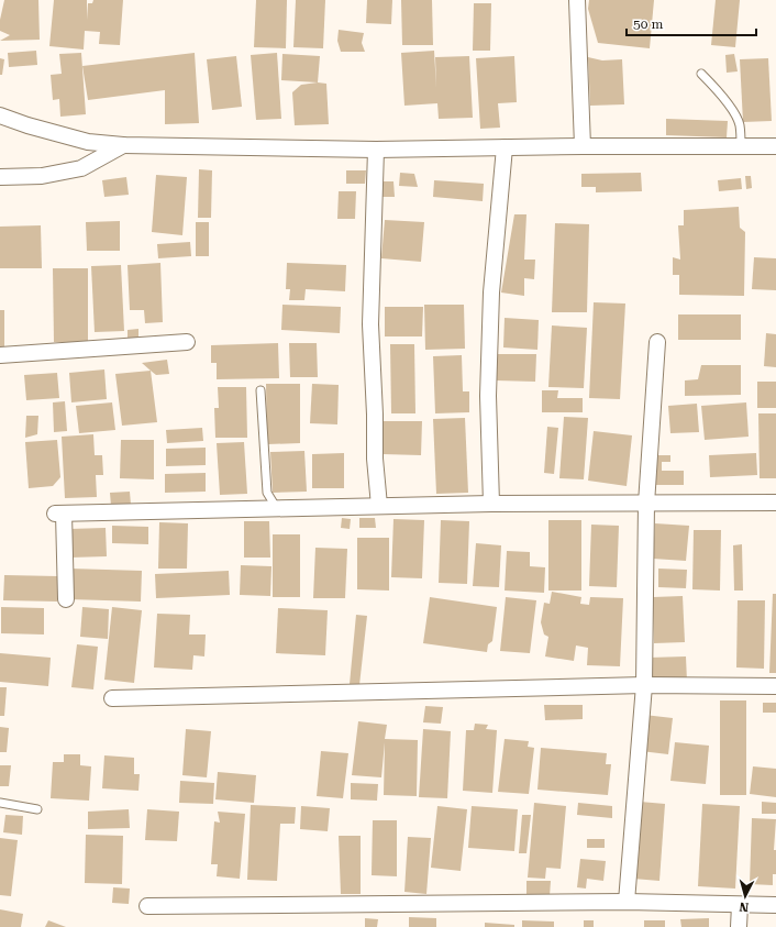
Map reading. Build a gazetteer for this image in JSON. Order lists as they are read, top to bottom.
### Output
{
  "scale_bar": "50 m",
  "north": "bottom"
}
